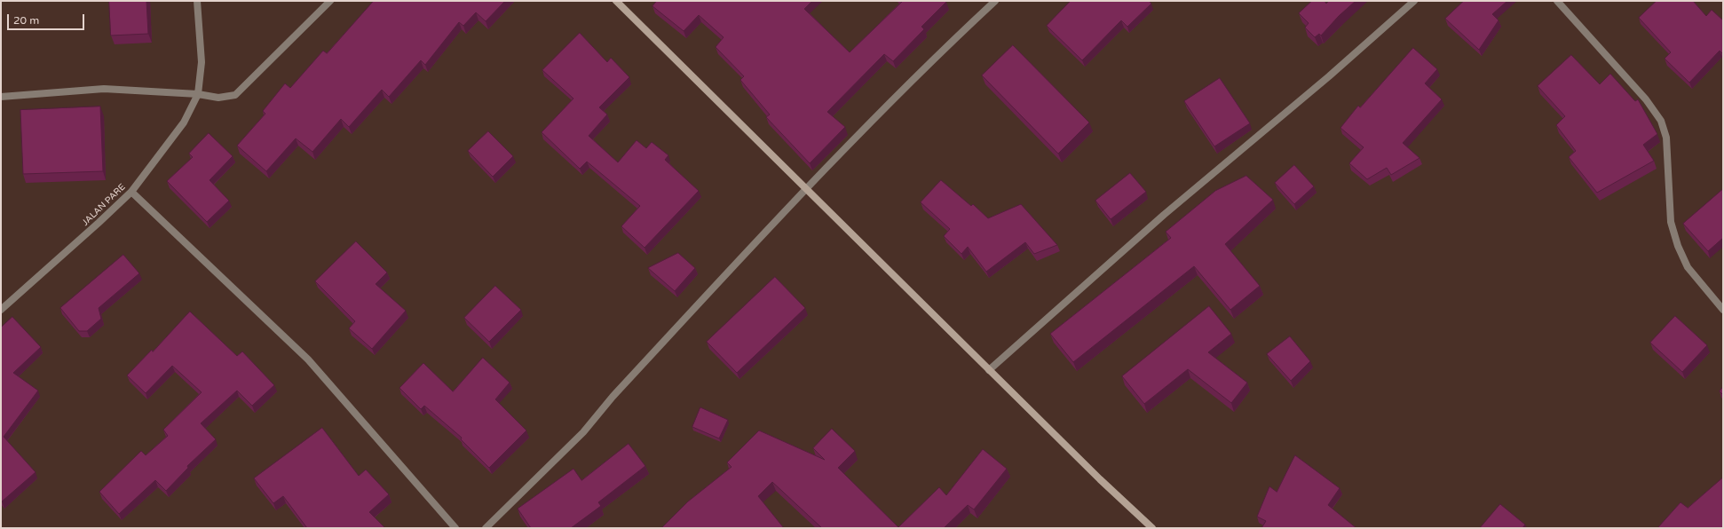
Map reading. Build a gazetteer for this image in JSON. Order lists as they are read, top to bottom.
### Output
{
  "streets": {
    "street": ["JALAN PARE"]
  },
  "scale_bar": "20 m"
}
